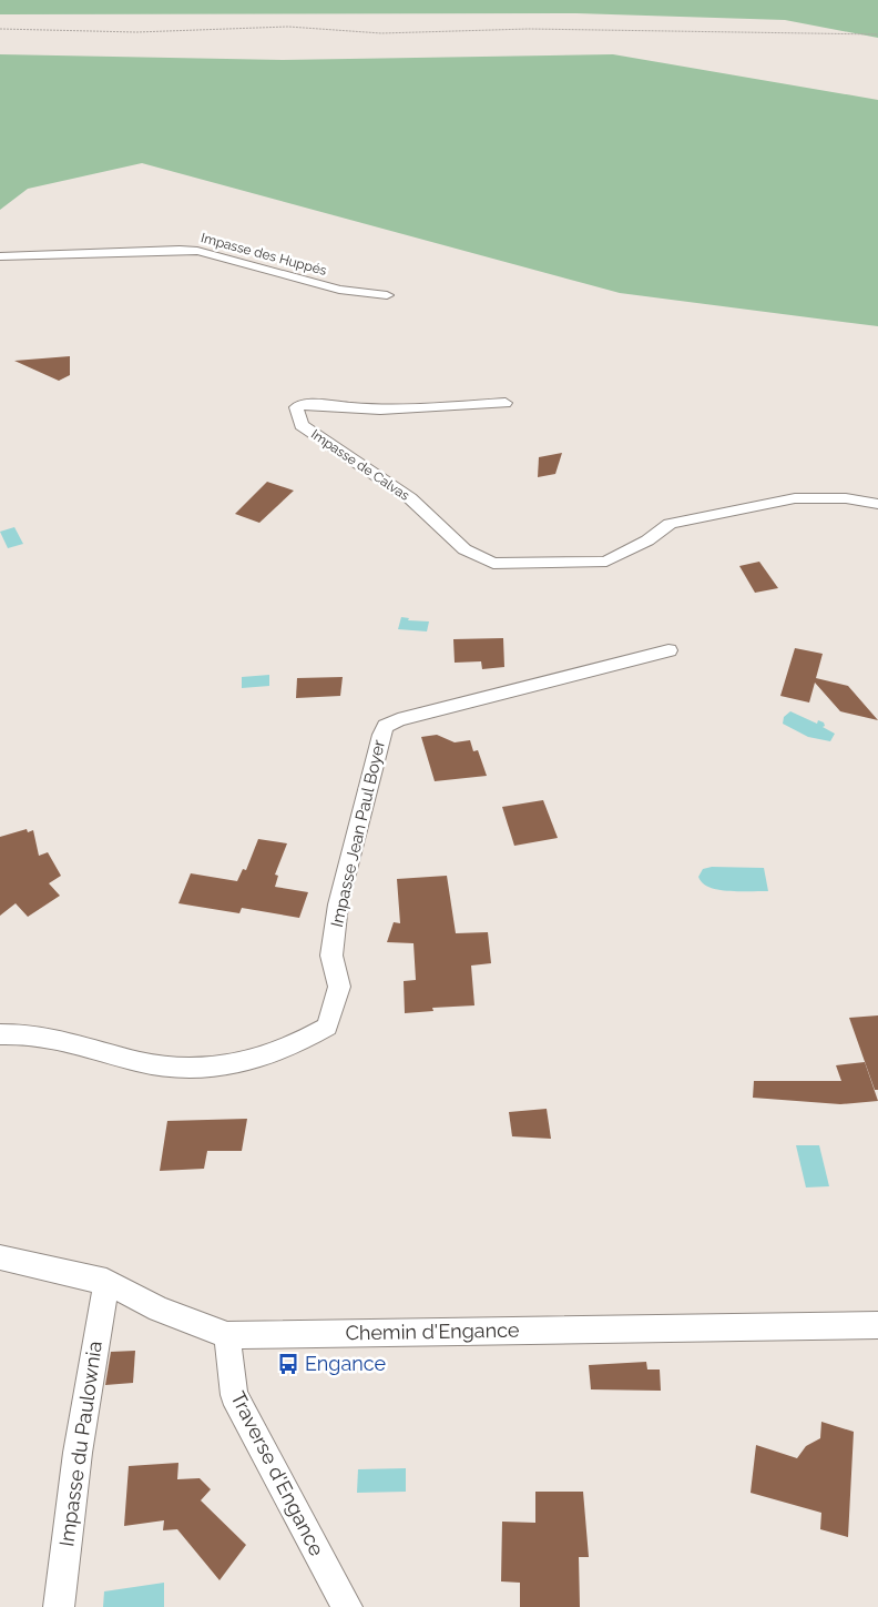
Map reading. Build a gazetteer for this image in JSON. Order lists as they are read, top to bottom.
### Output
{
  "streets": {
    "street": [
      "Impasse des Huppés",
      "Impasse de Calvas",
      "Impasse Jean Paul Boyer",
      "Chemin d'Engance",
      "Impasse du Paulownia",
      "Traverse d'Engance"
    ]
  },
  "crossings": [
    ["Chemin d'Engance", "Impasse du Paulownia"],
    ["Chemin d'Engance", "Traverse d'Engance"]
  ],
  "places": {
    "bus stop": ["Engance"]
  }
}
